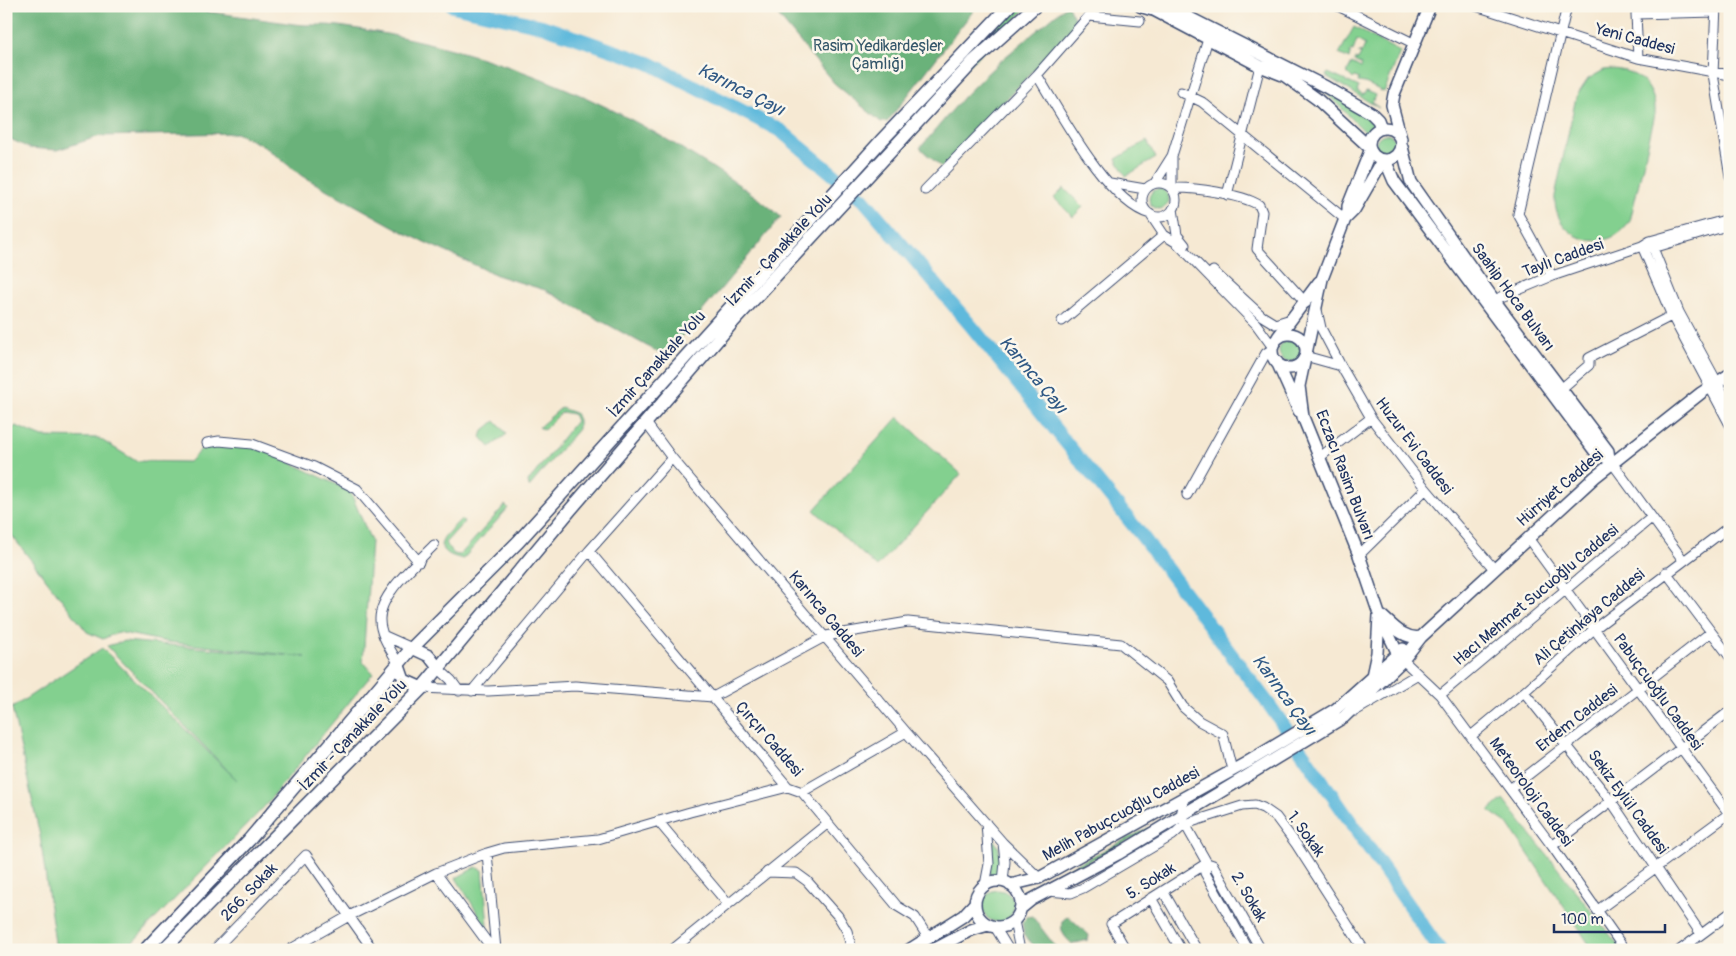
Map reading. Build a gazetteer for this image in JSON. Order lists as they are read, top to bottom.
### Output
{
  "streets": {
    "highway": ["İzmir - Çanakkale Yolu", "İzmir Çanakkale Yolu"],
    "main road": [
      "Saahip Hoca Bulvarı",
      "Eczacı Rasim Bulvarı",
      "Hürriyet Caddesi",
      "Melih Pabuçcuoğlu Caddesi"
    ],
    "street": [
      "Yeni Caddesi",
      "Taylı Caddesi",
      "Huzur Evi Caddesi",
      "Hacı Mehmet Sucuoğlu Caddesi",
      "Karınca Caddesi",
      "Ali Çetinkaya Caddesi",
      "Pabuçcuoğlu Caddesi",
      "Erdem Caddesi",
      "Çırçır Caddesi",
      "Meteoroloji Caddesi",
      "Sekiz Eylül Caddesi",
      "1. Sokak",
      "5. Sokak",
      "266. Sokak",
      "2. Sokak"
    ]
  },
  "crossings": [
    ["İzmir - Çanakkale Yolu", "İzmir Çanakkale Yolu"],
    ["İzmir - Çanakkale Yolu", "Karınca Caddesi"],
    ["Taylı Caddesi", "Saahip Hoca Bulvarı"],
    ["Saahip Hoca Bulvarı", "Eczacı Rasim Bulvarı"],
    ["Saahip Hoca Bulvarı", "Hürriyet Caddesi"],
    ["Huzur Evi Caddesi", "Eczacı Rasim Bulvarı"],
    ["Huzur Evi Caddesi", "Hürriyet Caddesi"],
    ["Eczacı Rasim Bulvarı", "Hürriyet Caddesi"],
    ["Eczacı Rasim Bulvarı", "Meteoroloji Caddesi"],
    ["Hürriyet Caddesi", "Pabuçcuoğlu Caddesi"],
    ["Hürriyet Caddesi", "Meteoroloji Caddesi"],
    ["Hacı Mehmet Sucuoğlu Caddesi", "Pabuçcuoğlu Caddesi"],
    ["Hacı Mehmet Sucuoğlu Caddesi", "Meteoroloji Caddesi"],
    ["Karınca Caddesi", "Melih Pabuçcuoğlu Caddesi"],
    ["Ali Çetinkaya Caddesi", "Pabuçcuoğlu Caddesi"],
    ["Ali Çetinkaya Caddesi", "Meteoroloji Caddesi"],
    ["Ali Çetinkaya Caddesi", "Sekiz Eylül Caddesi"],
    ["Pabuçcuoğlu Caddesi", "Erdem Caddesi"],
    ["Erdem Caddesi", "Meteoroloji Caddesi"],
    ["Erdem Caddesi", "Sekiz Eylül Caddesi"],
    ["Melih Pabuçcuoğlu Caddesi", "1. Sokak"],
    ["Melih Pabuçcuoğlu Caddesi", "2. Sokak"],
    ["1. Sokak", "2. Sokak"],
    ["5. Sokak", "2. Sokak"]
  ],
  "water": ["Karınca Çayı"],
  "parks": ["Rasim Yedikardeşler Çamlığı"],
  "scale_bar": "100 m"
}
